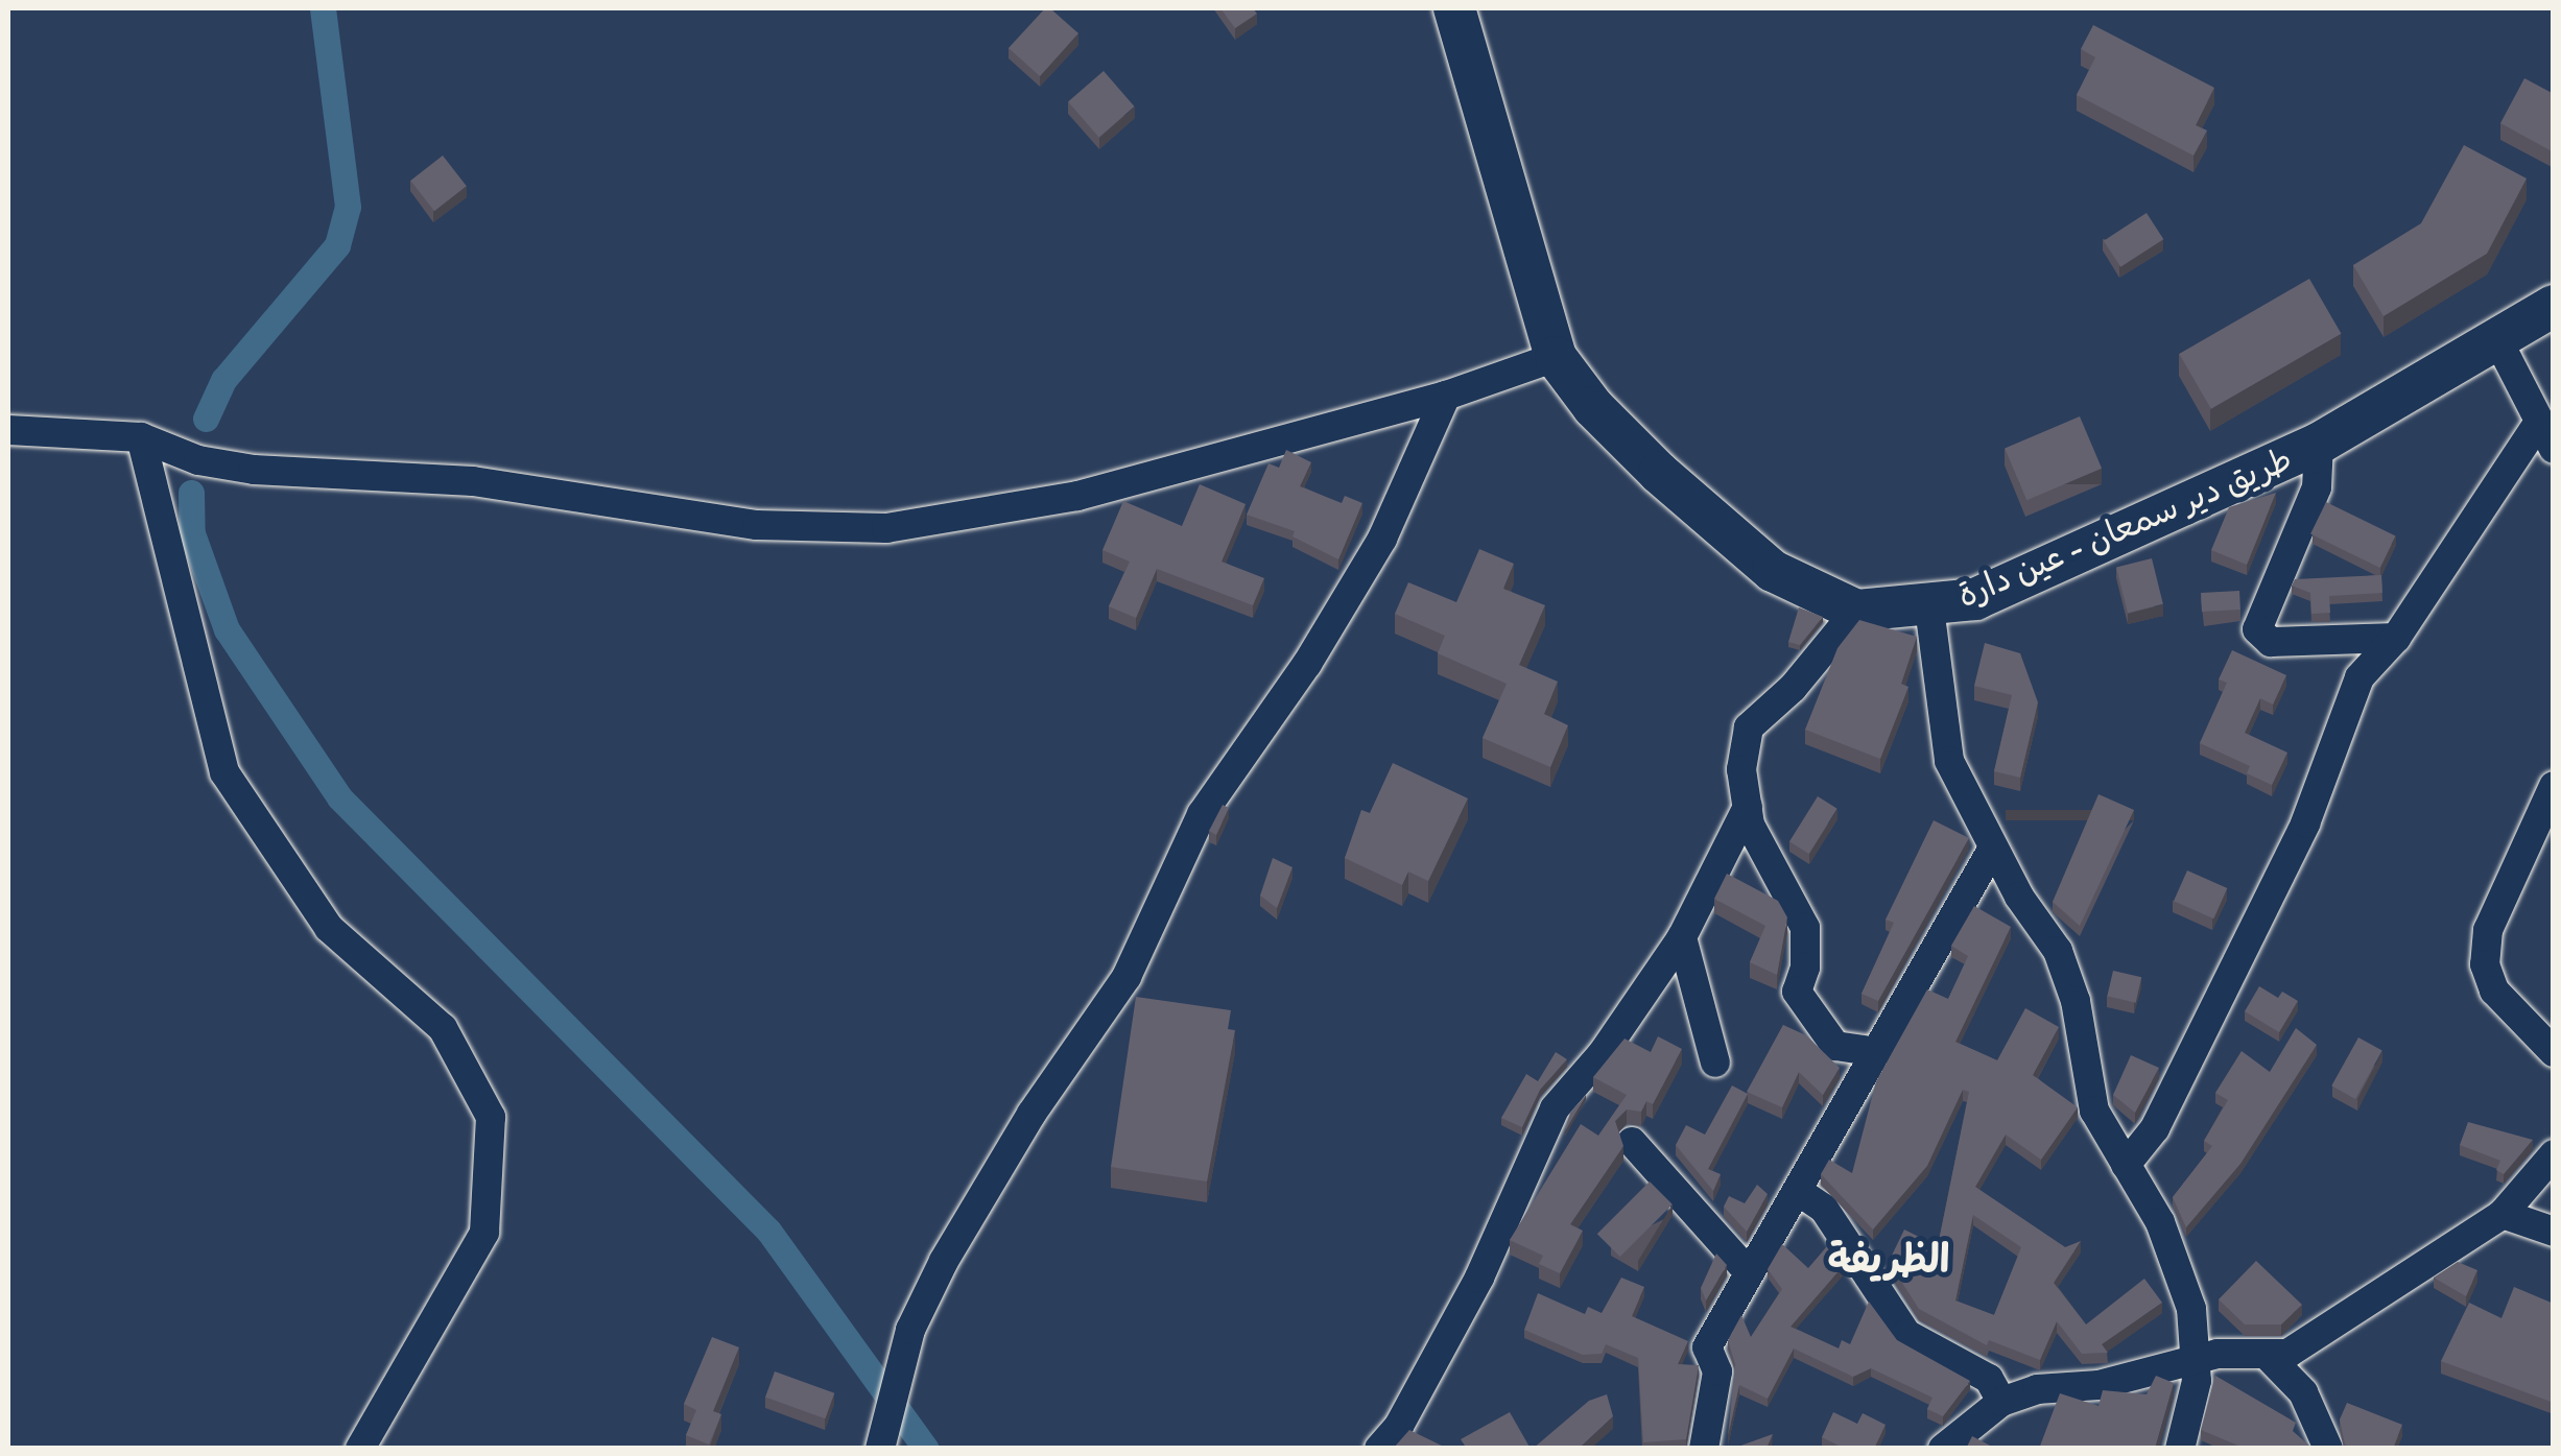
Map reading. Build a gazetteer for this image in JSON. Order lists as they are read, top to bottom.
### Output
{
  "streets": {
    "main road": ["طريق دير سمعان - عين دارة"]
  },
  "districts": ["الظريفة"]
}
